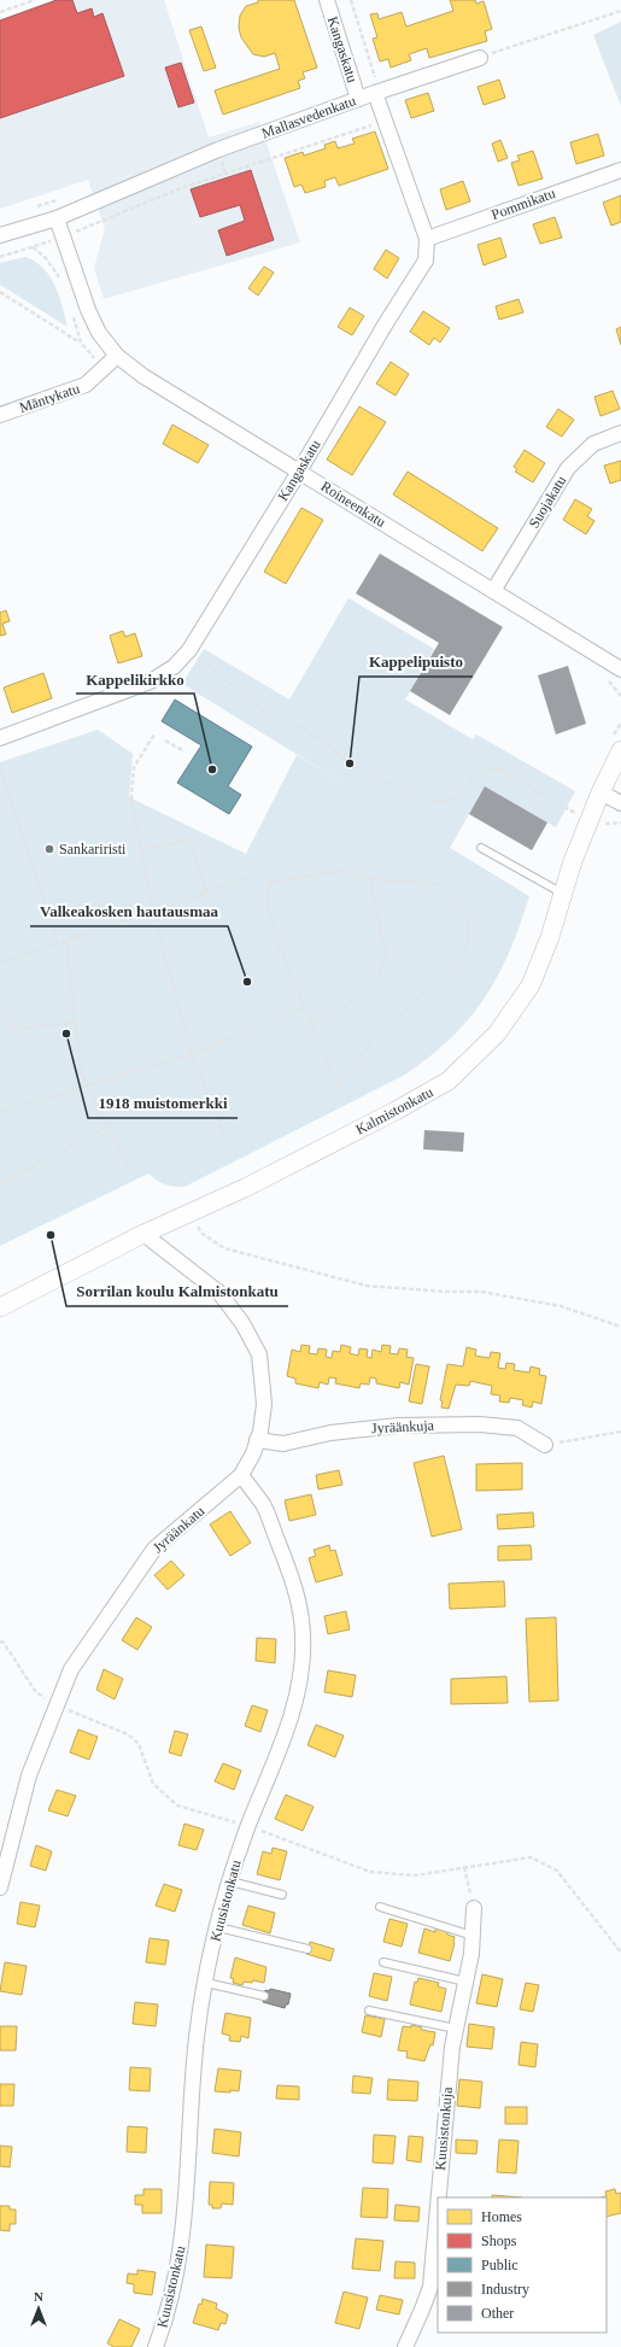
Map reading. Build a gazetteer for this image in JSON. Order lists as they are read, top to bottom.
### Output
{
  "streets": {
    "street": [
      "Kangaskatu",
      "Mallasvedenkatu",
      "Pommikatu",
      "Mäntykatu",
      "Suojakatu",
      "Roineenkatu",
      "Kalmistonkatu",
      "Jyräänkuja",
      "Jyräänkatu",
      "Kuusistonkatu",
      "Kuusistonkuja"
    ]
  },
  "crossings": [
    ["Kangaskatu", "Mallasvedenkatu"],
    ["Kangaskatu", "Pommikatu"],
    ["Kangaskatu", "Roineenkatu"],
    ["Mallasvedenkatu", "Roineenkatu"],
    ["Mäntykatu", "Roineenkatu"],
    ["Suojakatu", "Roineenkatu"],
    ["Kalmistonkatu", "Jyräänkatu"],
    ["Jyräänkuja", "Jyräänkatu"],
    ["Jyräänkatu", "Kuusistonkatu"]
  ],
  "places": [
    "Kappelipuisto",
    "Kappelikirkko",
    "Sankariristi",
    "Valkeakosken hautausmaa",
    "1918 muistomerkki",
    "Sorrilan koulu Kalmistonkatu"
  ],
  "legend": [
    "Homes",
    "Shops",
    "Public",
    "Industry",
    "Other"
  ],
  "north": "top"
}
